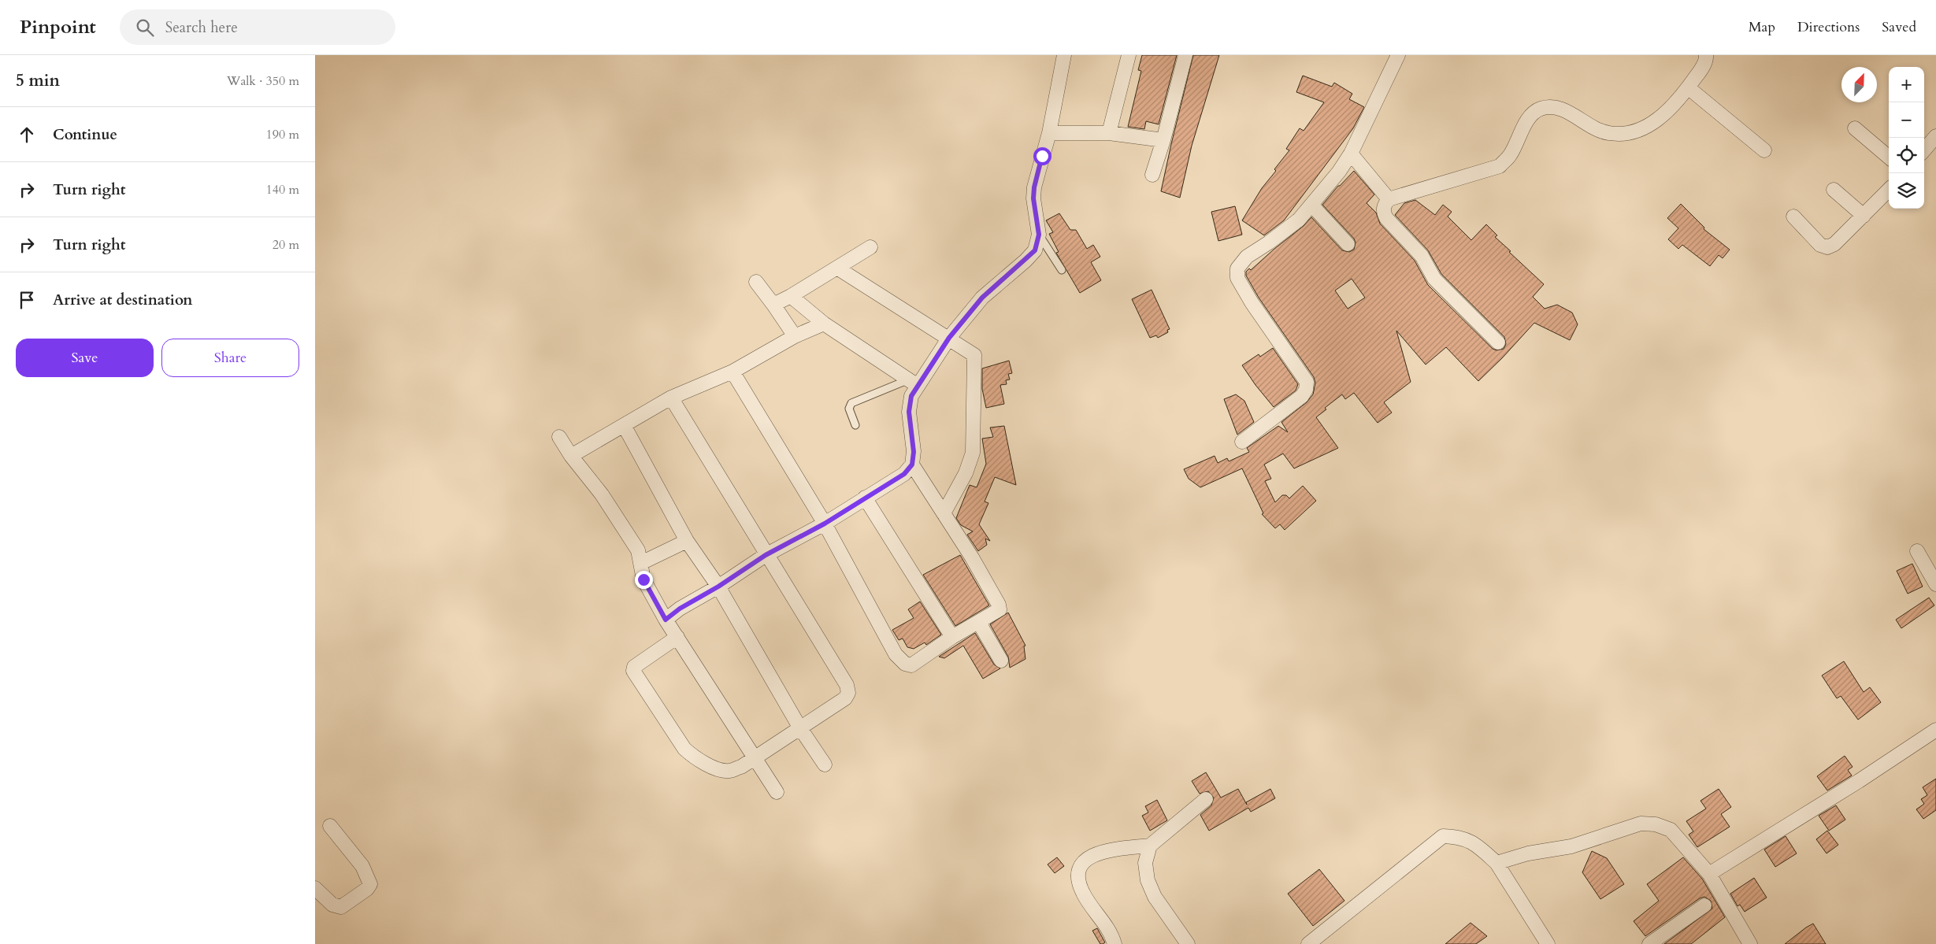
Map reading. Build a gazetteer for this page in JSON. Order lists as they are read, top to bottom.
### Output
{
  "north": "top right",
  "page": {
    "header": "Pinpoint",
    "search": "Search here",
    "nav": ["Map", "Directions", "Saved"],
    "heading": ["5 min", "Walk · 350 m"],
    "map_buttons": ["+", "−"],
    "list": [
      ["Continue", "190 m"],
      ["Turn right", "140 m"],
      ["Turn right", "20 m"],
      "Arrive at destination"
    ],
    "buttons": ["Save", "Share"]
  }
}
